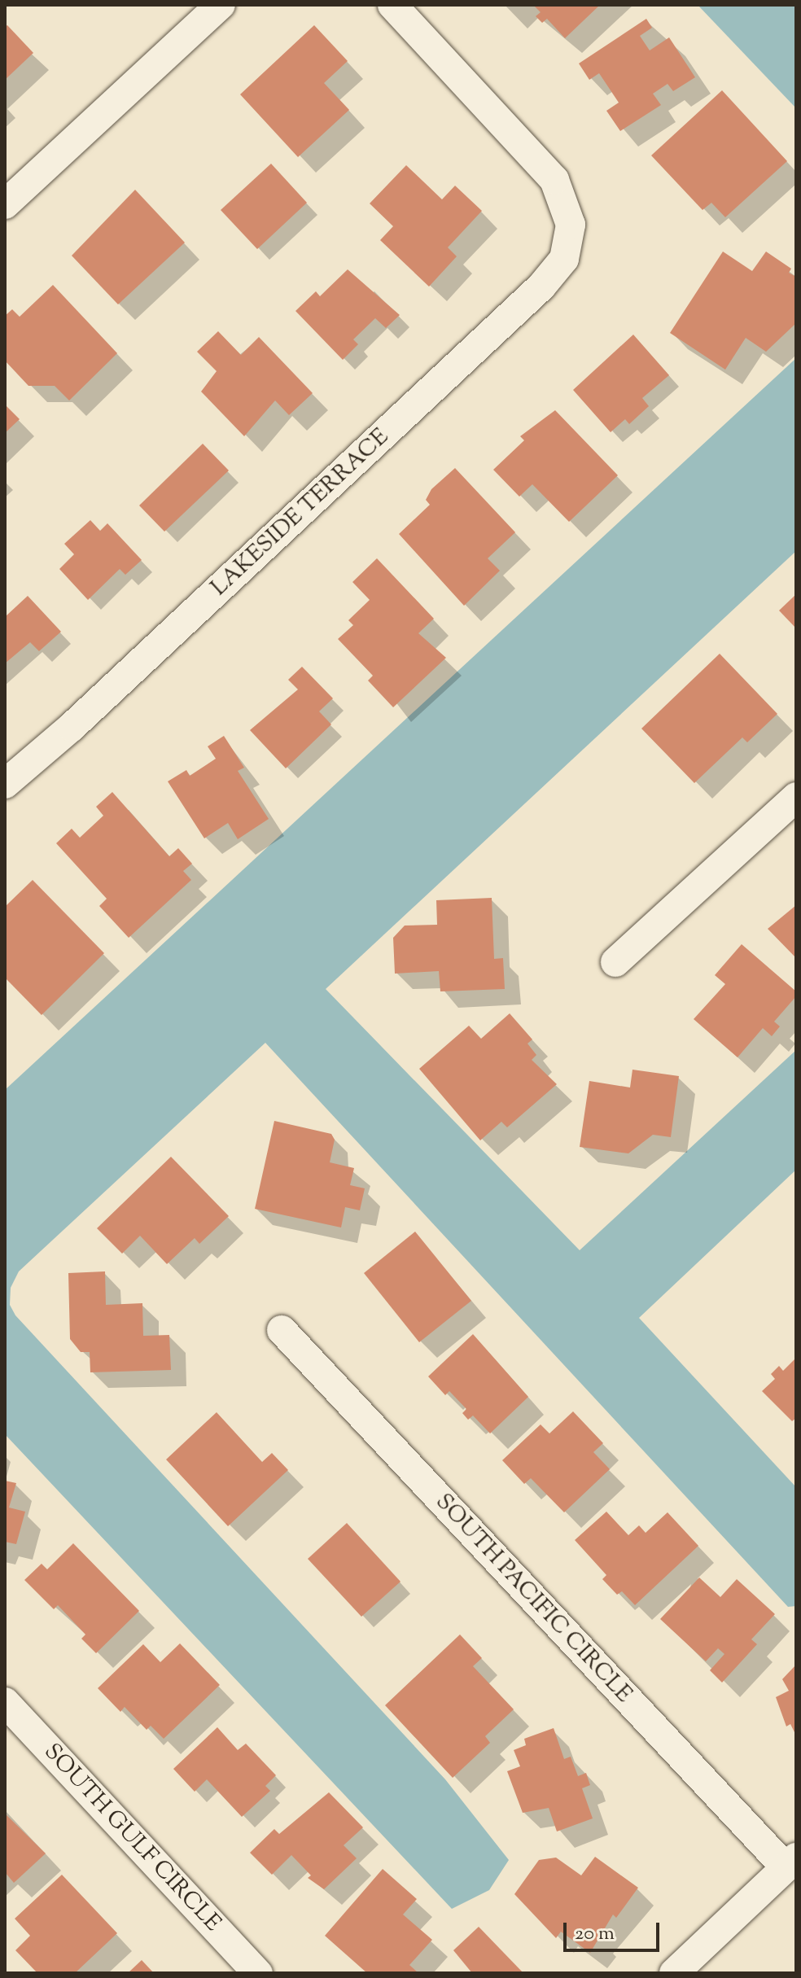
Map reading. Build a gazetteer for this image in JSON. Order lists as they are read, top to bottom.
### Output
{
  "streets": {
    "street": ["LAKESIDE TERRACE", "SOUTH PACIFIC CIRCLE", "SOUTH GULF CIRCLE"]
  },
  "scale_bar": "20 m"
}
